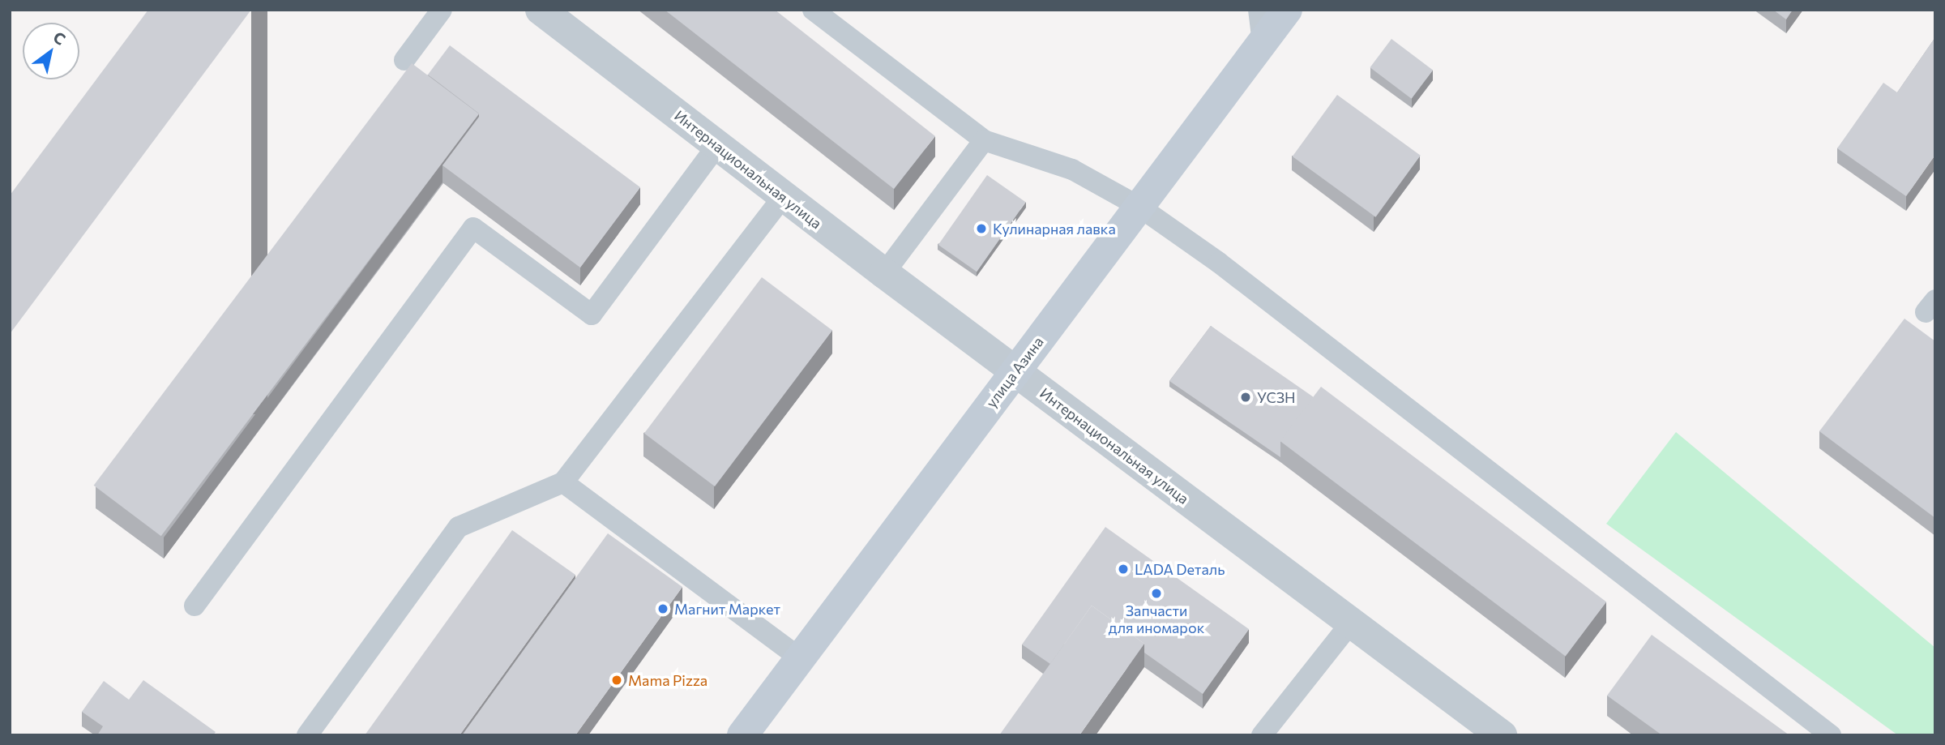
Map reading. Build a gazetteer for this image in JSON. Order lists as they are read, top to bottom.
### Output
{
  "streets": {
    "main road": ["улица Азина"],
    "street": ["Интернациональная улица"]
  },
  "crossings": [
    ["Интернациональная улица", "улица Азина"]
  ],
  "places": [
    "Кулинарная лавка",
    "УСЗН",
    "LADA Dеталь",
    "Запчасти для иномарок",
    "Магнит Маркет",
    "Mama Pizza"
  ],
  "north": "top right"
}
